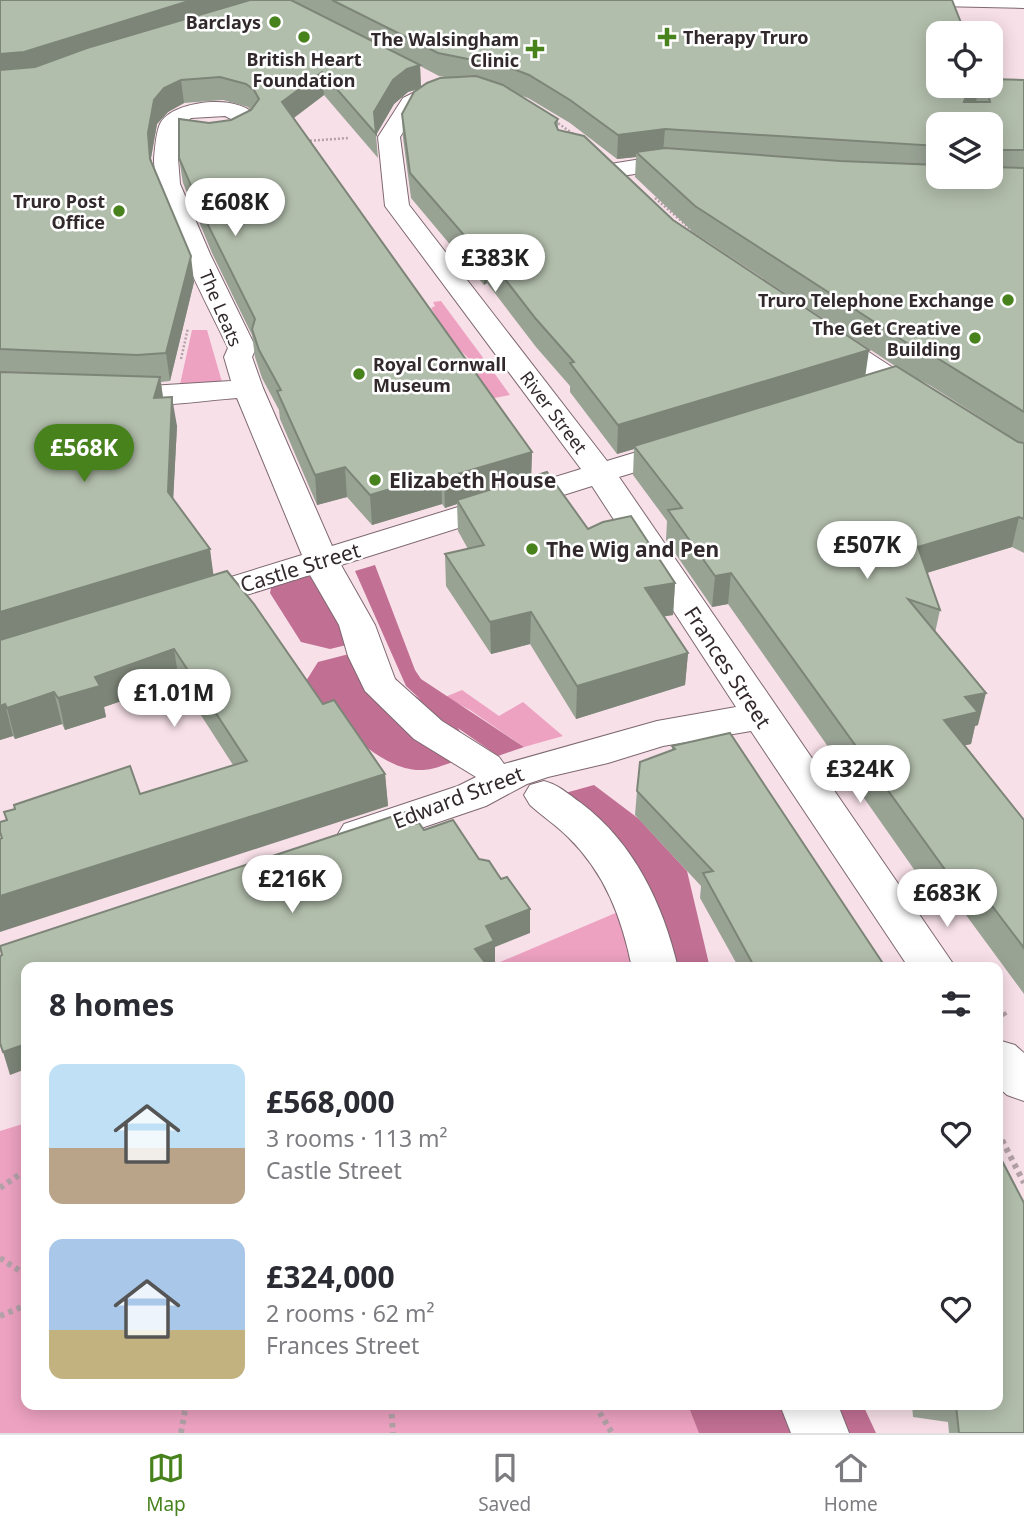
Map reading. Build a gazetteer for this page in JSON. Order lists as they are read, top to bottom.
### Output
{
  "streets": {
    "street": [
      "The Leats",
      "River Street",
      "Castle Street",
      "Frances Street",
      "Edward Street"
    ]
  },
  "crossings": [
    ["The Leats", "Castle Street"],
    ["River Street", "Castle Street"],
    ["River Street", "Frances Street"],
    ["Castle Street", "Frances Street"],
    ["Frances Street", "Edward Street"]
  ],
  "places": {
    "other": [
      "Barclays",
      "British Heart Foundation",
      "Truro Post Office",
      "Truro Telephone Exchange",
      "The Get Creative Building",
      "Royal Cornwall Museum",
      "Elizabeth House",
      "The Wig and Pen"
    ],
    "health": ["Therapy Truro", "The Walsingham Clinic"]
  },
  "page": {
    "price": [
      "£608K",
      "£383K",
      "£568K",
      "£507K",
      "£1.01M",
      "£324K",
      "£216K",
      "£683K"
    ],
    "heading": "8 homes",
    "list": [
      {
        "name": "£568,000",
        "note": "3 rooms · 113 m² · Castle Street"
      },
      {
        "name": "£324,000",
        "note": "2 rooms · 62 m² · Frances Street"
      }
    ],
    "tabs": ["Map", "Saved", "Home"]
  }
}
